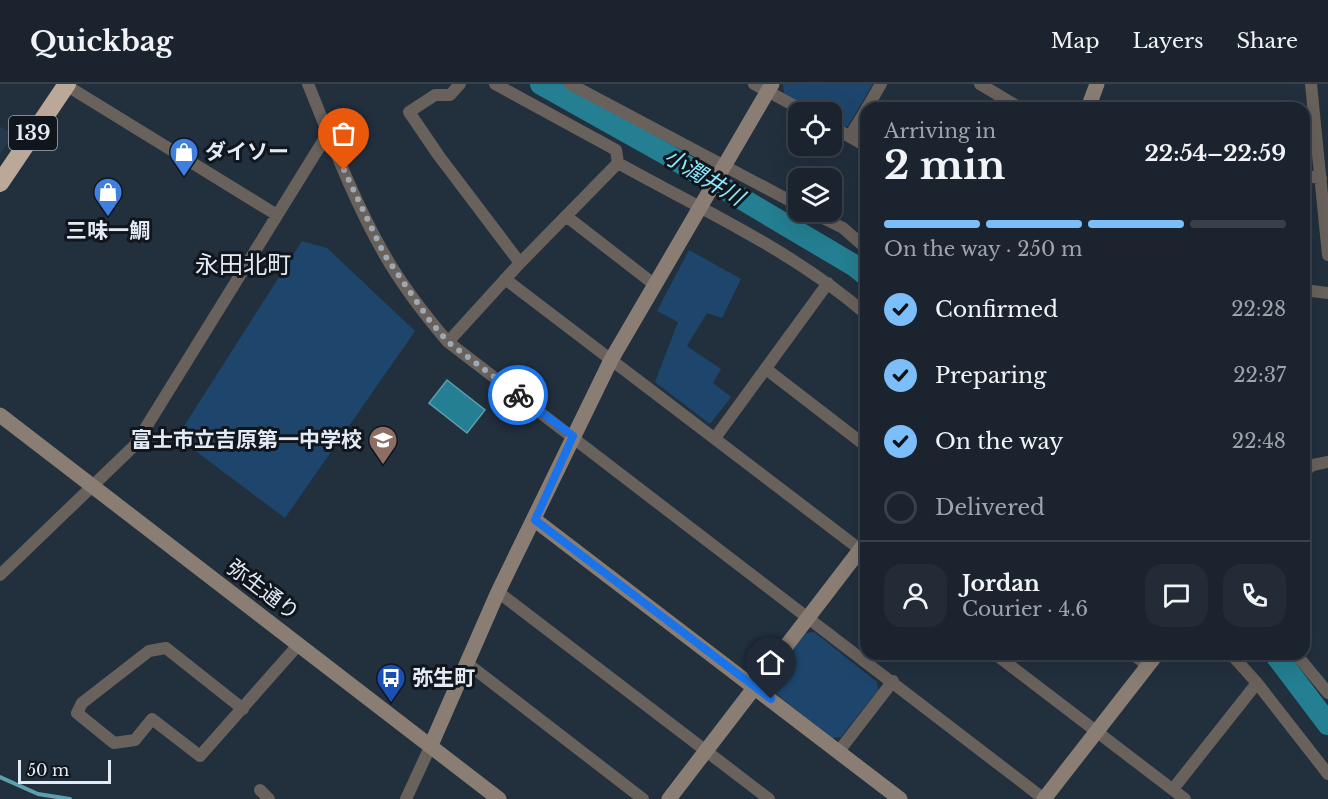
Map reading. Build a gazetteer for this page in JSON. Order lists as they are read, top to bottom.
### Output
{
  "streets": {
    "highway": ["139"],
    "street": ["弥生通り"]
  },
  "districts": ["永田北町"],
  "water": ["小潤井川"],
  "places": {
    "shop": ["ダイソー", "三味一鯛"],
    "school or university": ["富士市立吉原第一中学校"],
    "bus stop": ["弥生町"]
  },
  "scale_bar": "50 m",
  "page": {
    "header": "Quickbag",
    "nav": ["Map", "Layers", "Share"],
    "heading": ["2 min", "Arriving in", "22:54–22:59"],
    "panel": ["Jordan", "Courier · 4.6"],
    "bar": "On the way · 250 m",
    "list": [
      ["Confirmed", "22:28"],
      ["Preparing", "22:37"],
      ["On the way", "22:48"],
      "Delivered"
    ],
    "scale": "50 m"
  }
}
